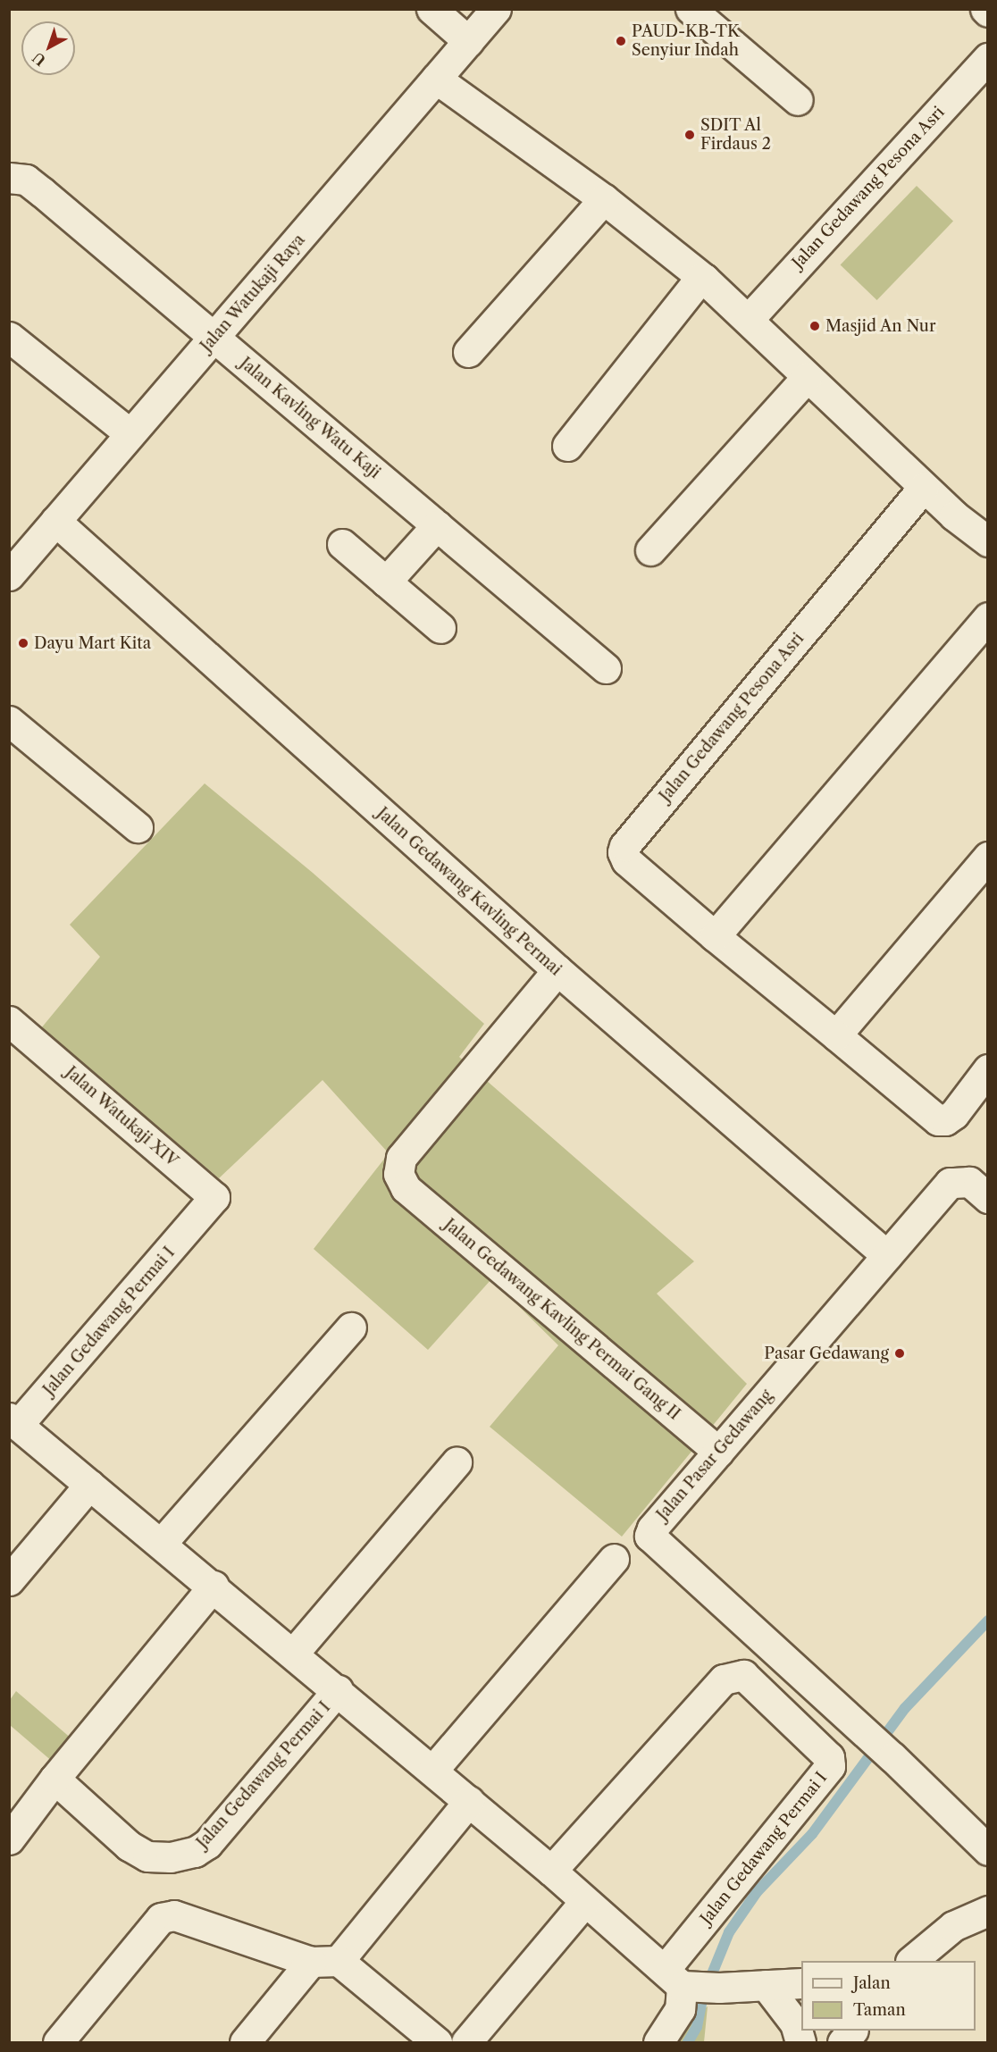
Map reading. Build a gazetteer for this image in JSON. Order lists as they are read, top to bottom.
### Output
{
  "streets": {
    "street": [
      "Jalan Gedawang Pesona Asri",
      "Jalan Watukaji Raya",
      "Jalan Kavling Watu Kaji",
      "Jalan Gedawang Kavling Permai",
      "Jalan Watukaji XIV",
      "Jalan Gedawang Kavling Permai Gang II",
      "Jalan Gedawang Permai I",
      "Jalan Pasar Gedawang"
    ]
  },
  "crossings": [
    ["Jalan Watukaji Raya", "Jalan Kavling Watu Kaji"],
    ["Jalan Watukaji Raya", "Jalan Gedawang Kavling Permai"],
    ["Jalan Gedawang Kavling Permai", "Jalan Gedawang Kavling Permai Gang II"],
    ["Jalan Gedawang Kavling Permai", "Jalan Pasar Gedawang"],
    ["Jalan Watukaji XIV", "Jalan Gedawang Permai I"],
    ["Jalan Gedawang Kavling Permai Gang II", "Jalan Pasar Gedawang"]
  ],
  "places": [
    "PAUD-KB-TK Senyiur Indah",
    "SDIT Al Firdaus 2",
    "Masjid An Nur",
    "Dayu Mart Kita",
    "Pasar Gedawang"
  ],
  "legend": ["Jalan", "Taman"],
  "north": "bottom left"
}
